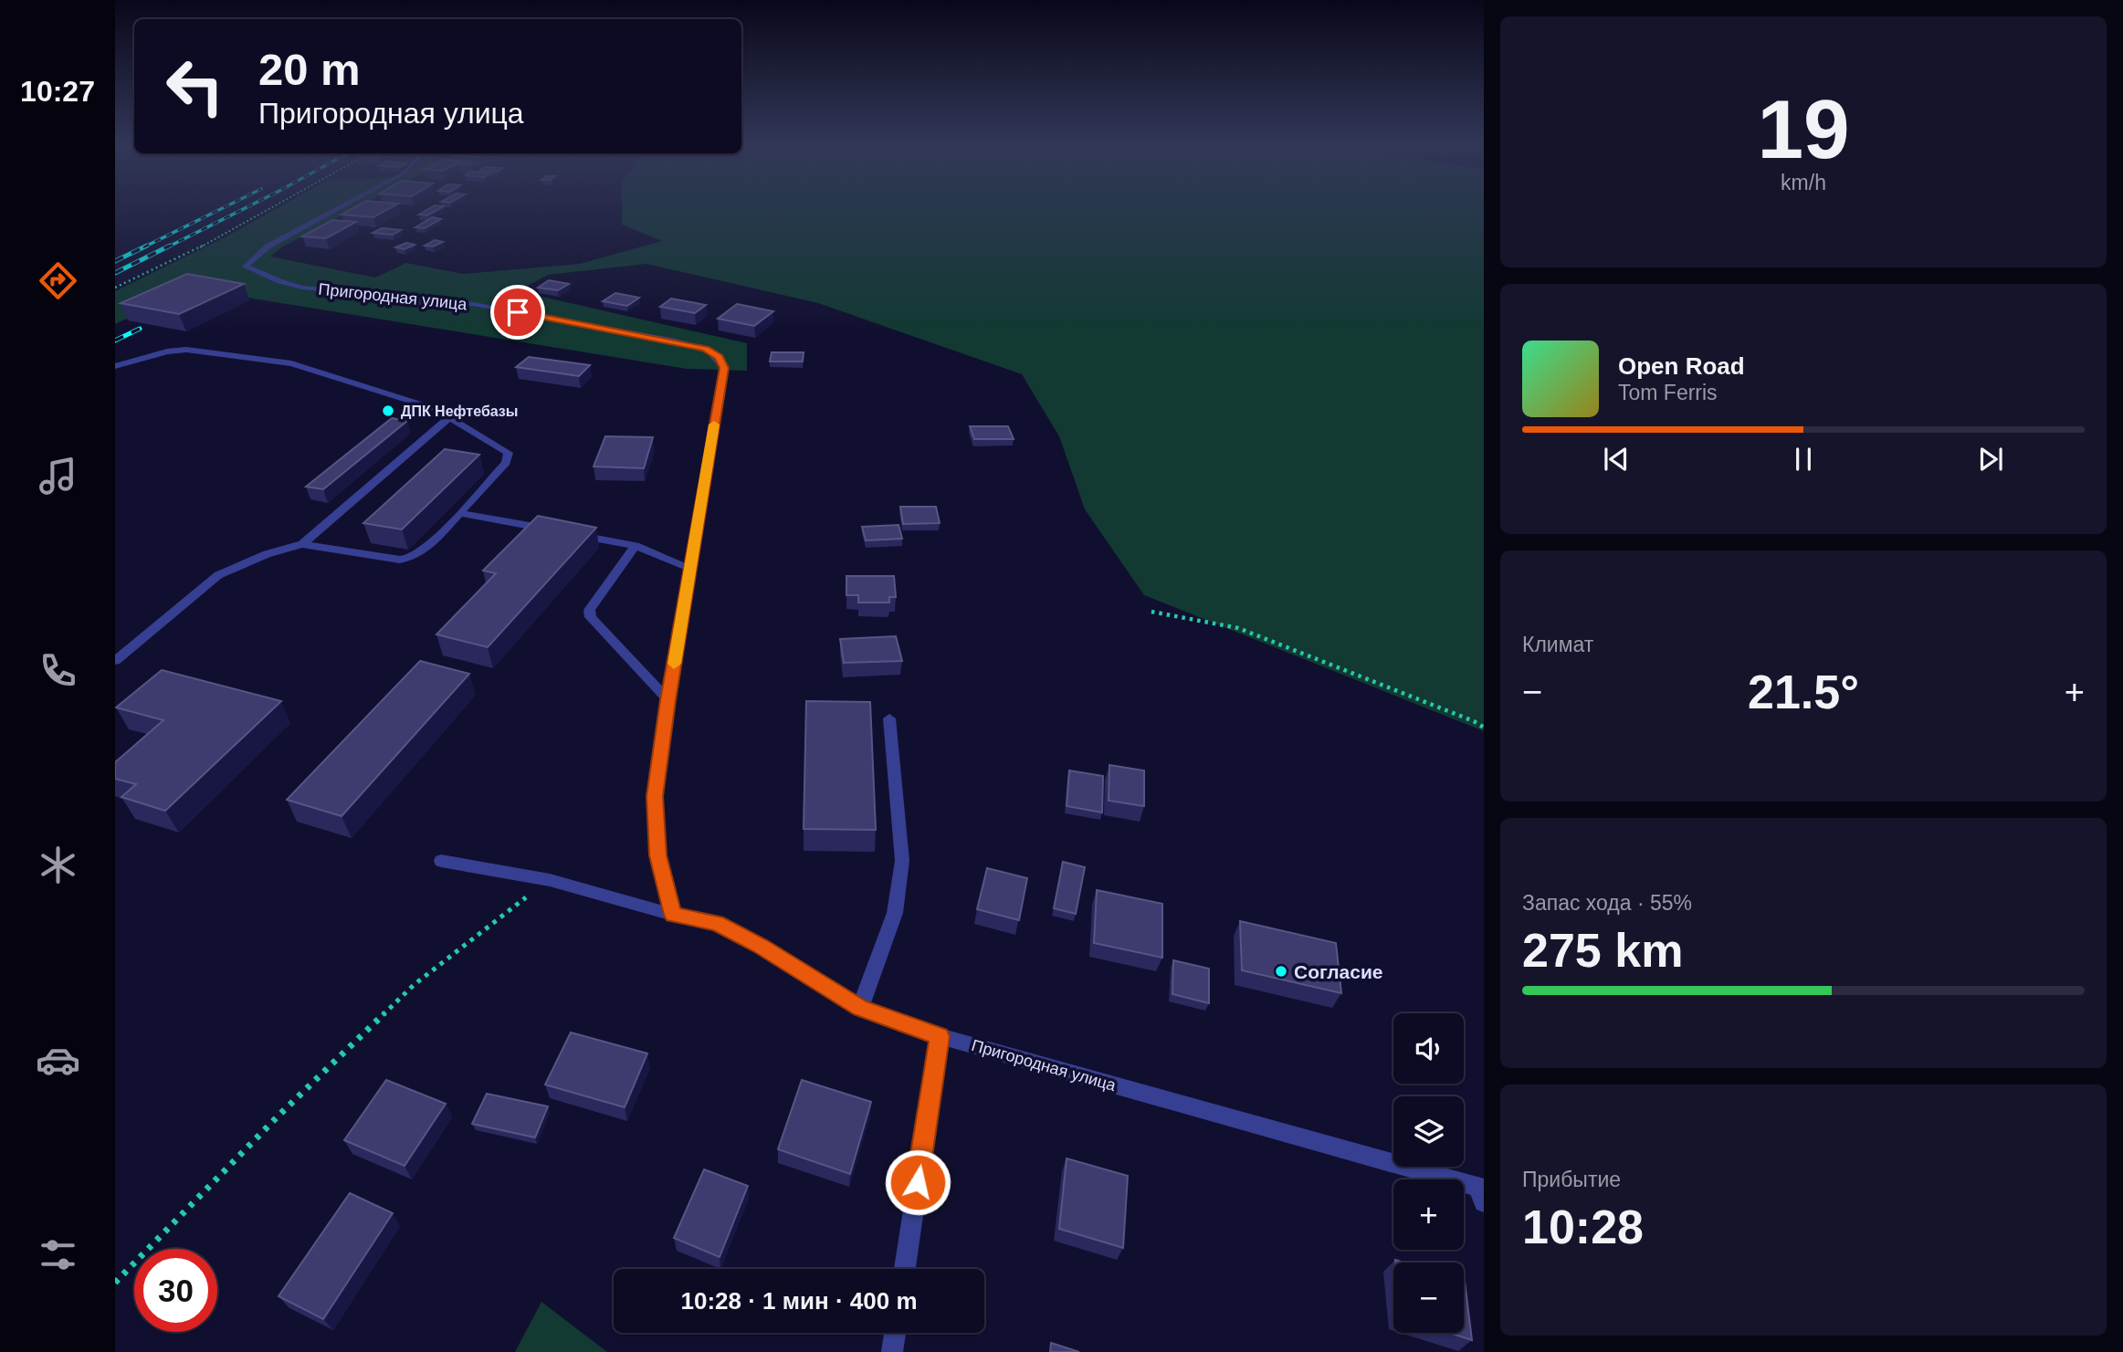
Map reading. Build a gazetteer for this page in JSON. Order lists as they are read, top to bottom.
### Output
{
  "streets": {
    "street": ["Пригородная улица"]
  },
  "places": ["ДПК Нефтебазы", "Согласие"],
  "page": {
    "tabs": "10:27",
    "tile": [
      ["19", "km/h"],
      "Климат",
      ["Запас хода · 55%", "275 km"],
      ["Прибытие", "10:28"]
    ],
    "turn": ["20 m", "Пригородная улица"],
    "song": ["Open Road", "Tom Ferris"],
    "heat": ["−", "21.5°", "+"],
    "map_buttons": ["+", "−"],
    "limit": "30",
    "trip": "10:28 · 1 мин · 400 m"
  }
}
